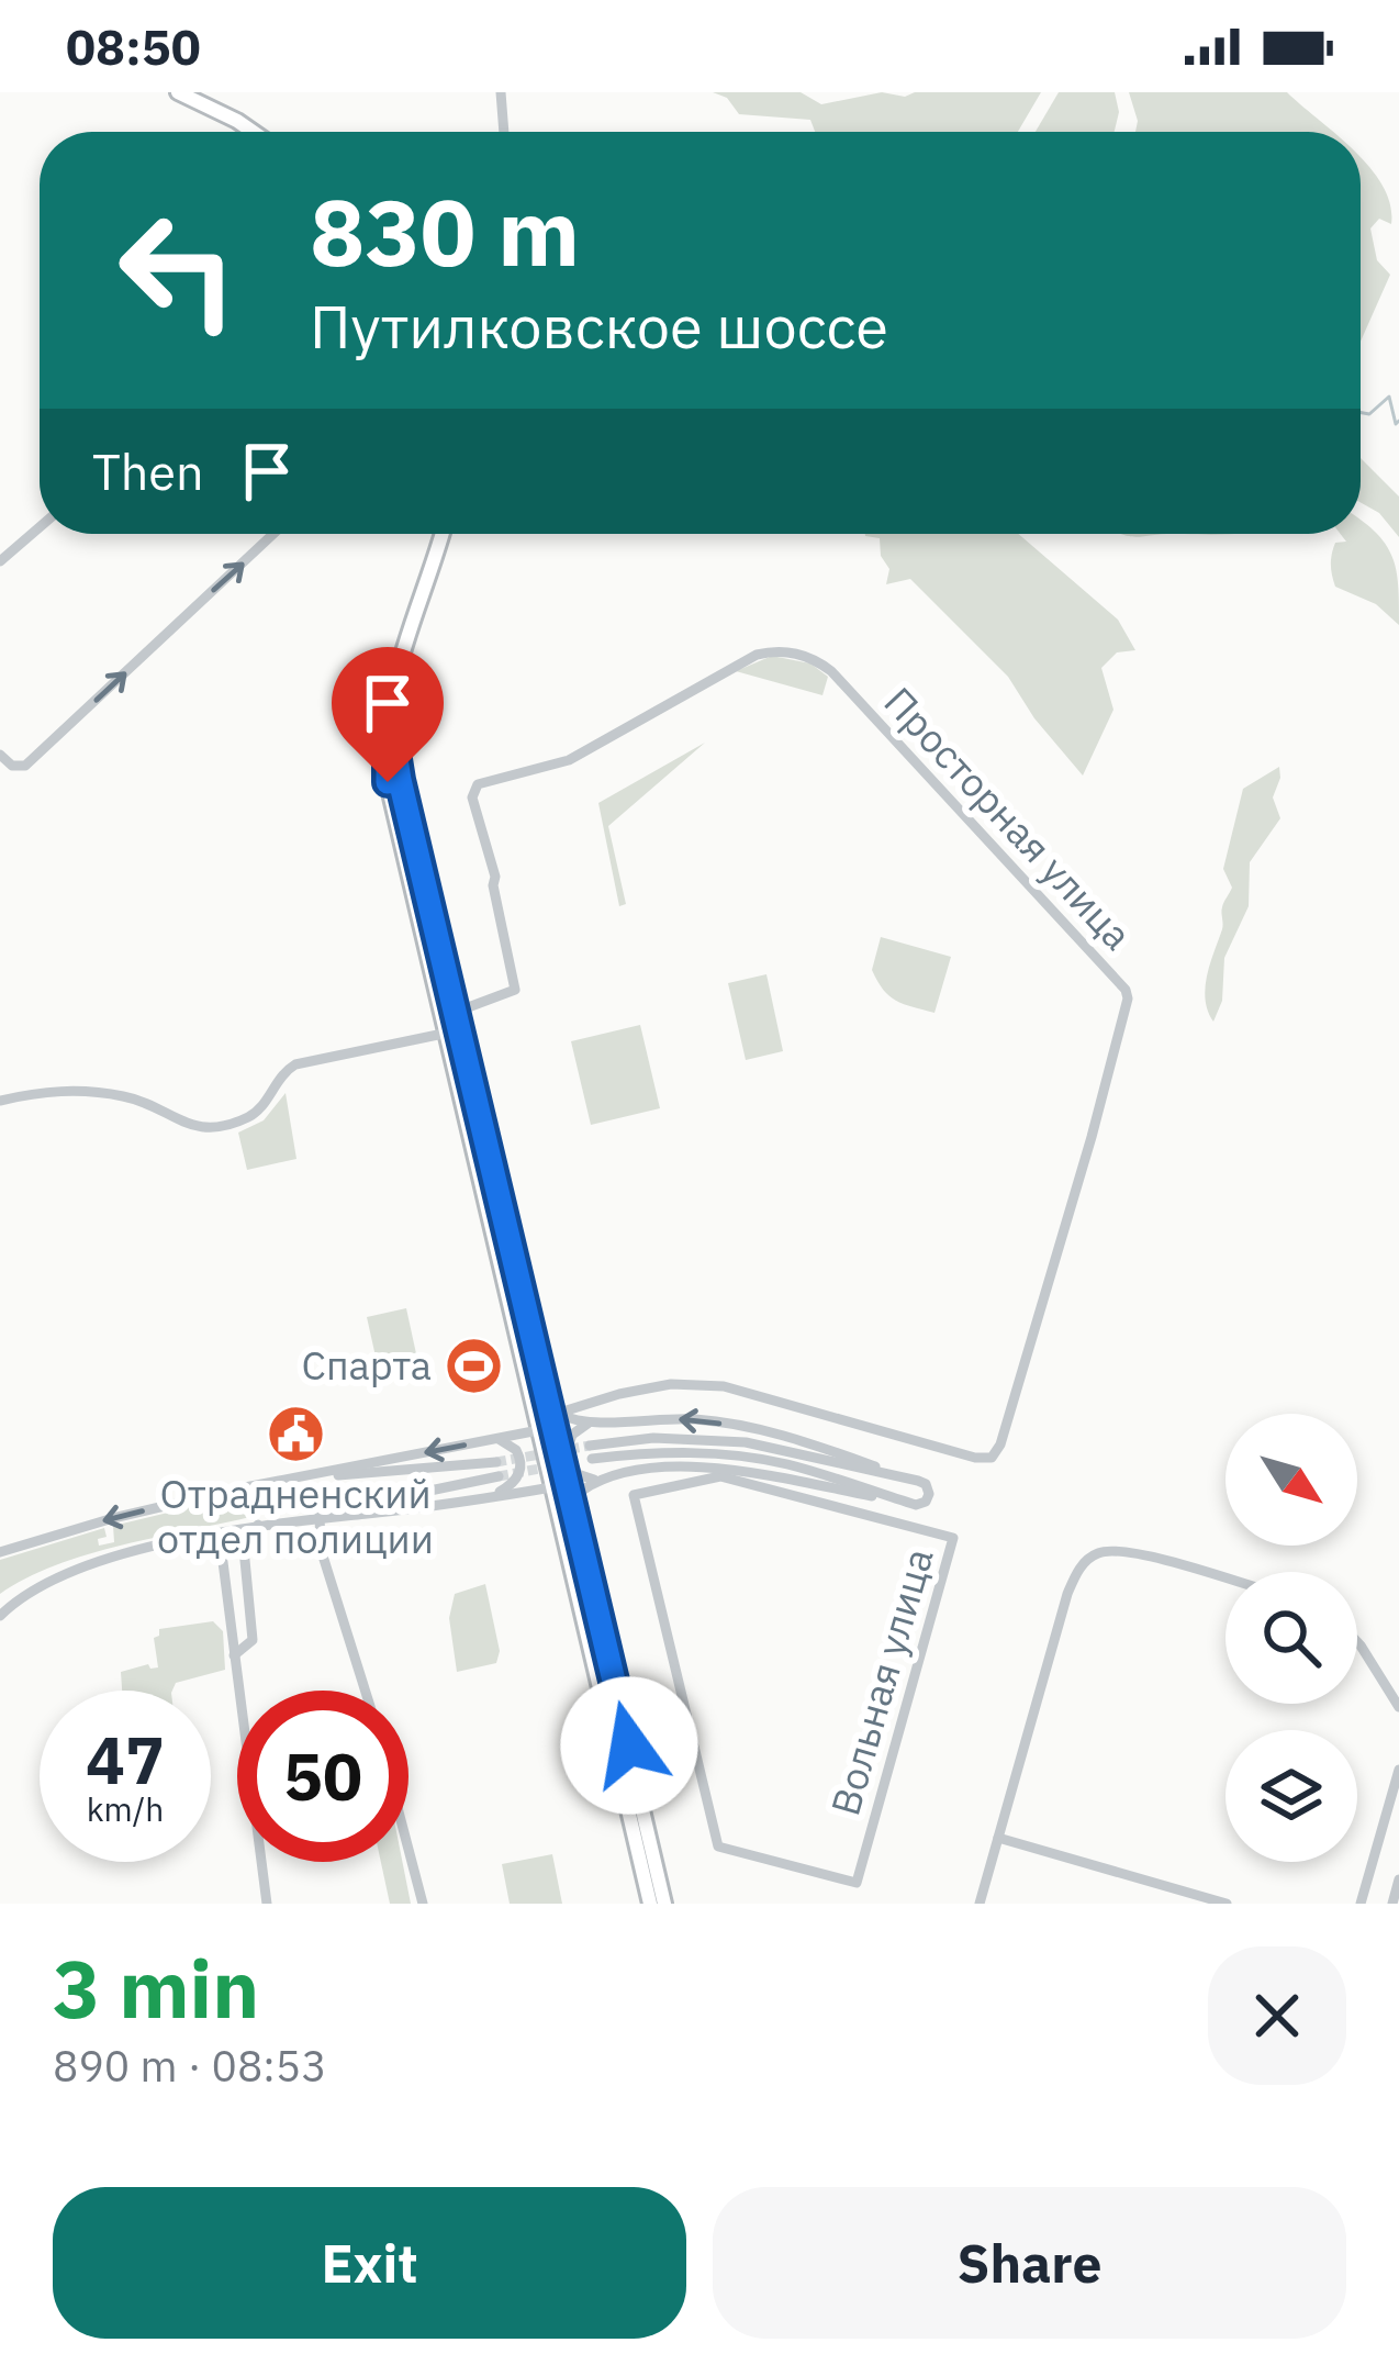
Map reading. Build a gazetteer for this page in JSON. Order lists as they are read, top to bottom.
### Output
{
  "streets": {
    "street": ["Просторная улица", "Вольная улица"]
  },
  "places": {
    "sports": ["Спарта"],
    "public building": ["Отрадненский отдел полиции"]
  },
  "north": "bottom right",
  "page": {
    "status": "08:50",
    "turn": ["830 m", "Путилковское шоссе"],
    "then": "Then",
    "speed": "47 km/h",
    "limit": "50",
    "heading": ["3 min", "890 m · 08:53"],
    "buttons": ["Exit", "Share"]
  }
}
